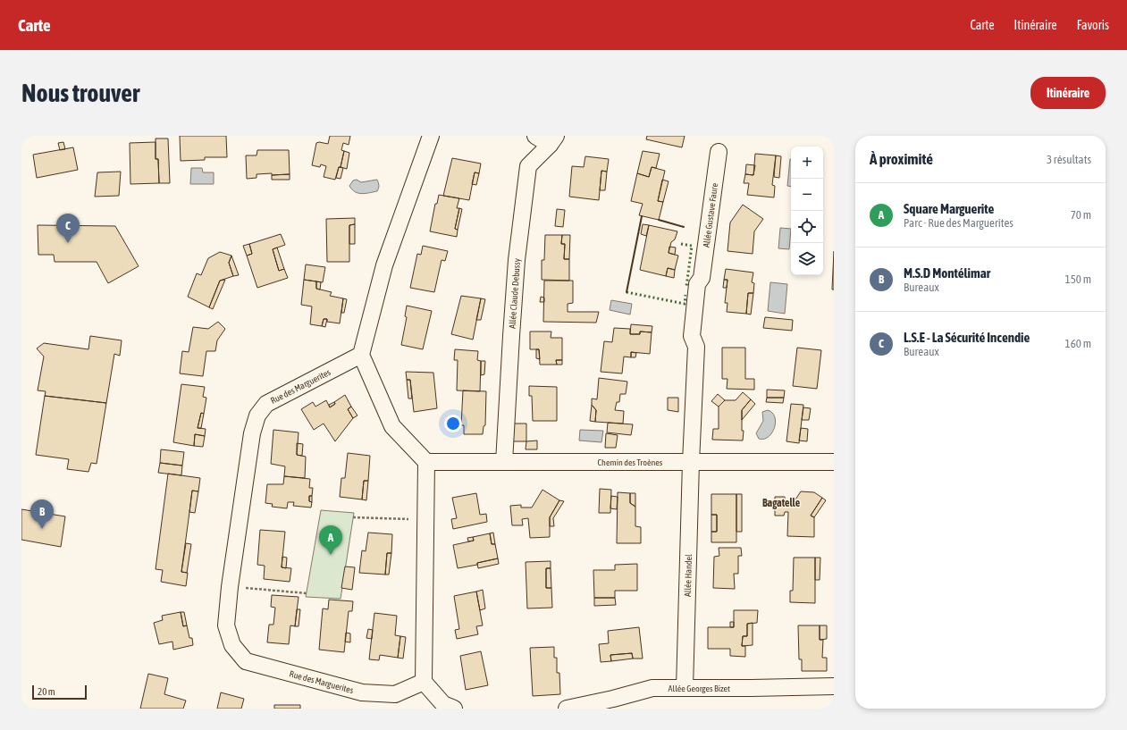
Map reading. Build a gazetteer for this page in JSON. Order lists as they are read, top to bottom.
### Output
{
  "streets": {
    "street": [
      "Allée Gustave Faure",
      "Allée Claude Debussy",
      "Rue des Marguerites",
      "Chemin des Troènes",
      "Allée Handel",
      "Allée Georges Bizet"
    ]
  },
  "crossings": [
    ["Allée Gustave Faure", "Chemin des Troènes"],
    ["Allée Gustave Faure", "Allée Handel"],
    ["Allée Claude Debussy", "Chemin des Troènes"],
    ["Chemin des Troènes", "Allée Handel"],
    ["Allée Handel", "Allée Georges Bizet"]
  ],
  "districts": ["Bagatelle"],
  "scale_bar": "20 m",
  "page": {
    "header": "Carte",
    "nav": ["Carte", "Itinéraire", "Favoris"],
    "buttons": "Itinéraire",
    "title": "Nous trouver",
    "heading": ["À proximité", "3 résultats"],
    "map_buttons": ["+", "−"],
    "list": [
      {
        "mark": "A",
        "name": "Square Marguerite",
        "note": "Parc · Rue des Marguerites",
        "value": "70 m"
      },
      {
        "mark": "B",
        "name": "M.S.D Montélimar",
        "note": "Bureaux",
        "value": "150 m"
      },
      {
        "mark": "C",
        "name": "L.S.E - La Sécurité Incendie",
        "note": "Bureaux",
        "value": "160 m"
      }
    ],
    "pins": ["C", "B", "A"],
    "scale": "20 m"
  }
}
